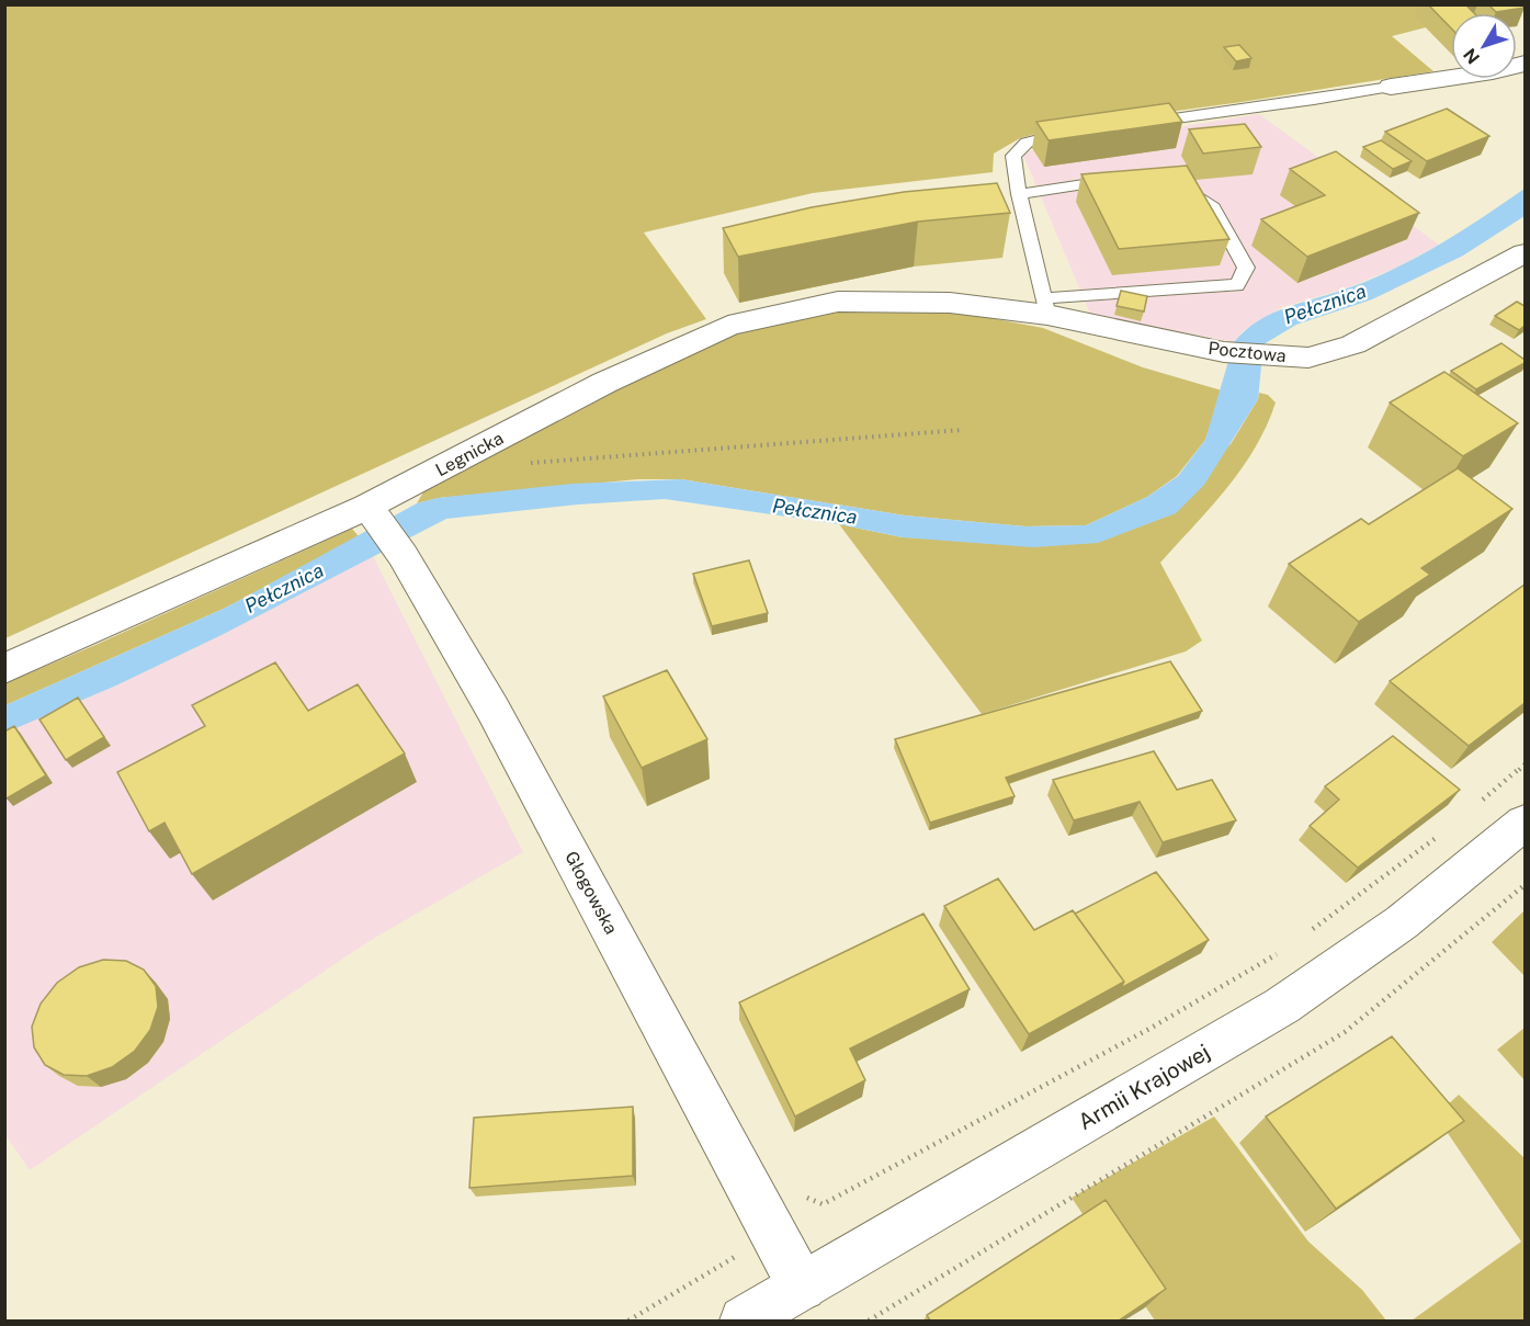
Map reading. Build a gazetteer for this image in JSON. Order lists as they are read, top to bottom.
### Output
{
  "streets": {
    "street": [
      "Pocztowa",
      "Legnicka",
      "Głogowska",
      "Armii Krajowej"
    ]
  },
  "crossings": [
    ["Pocztowa", "Legnicka"],
    ["Legnicka", "Głogowska"],
    ["Głogowska", "Armii Krajowej"]
  ],
  "water": ["Pełcznica"],
  "north": "bottom left"
}
